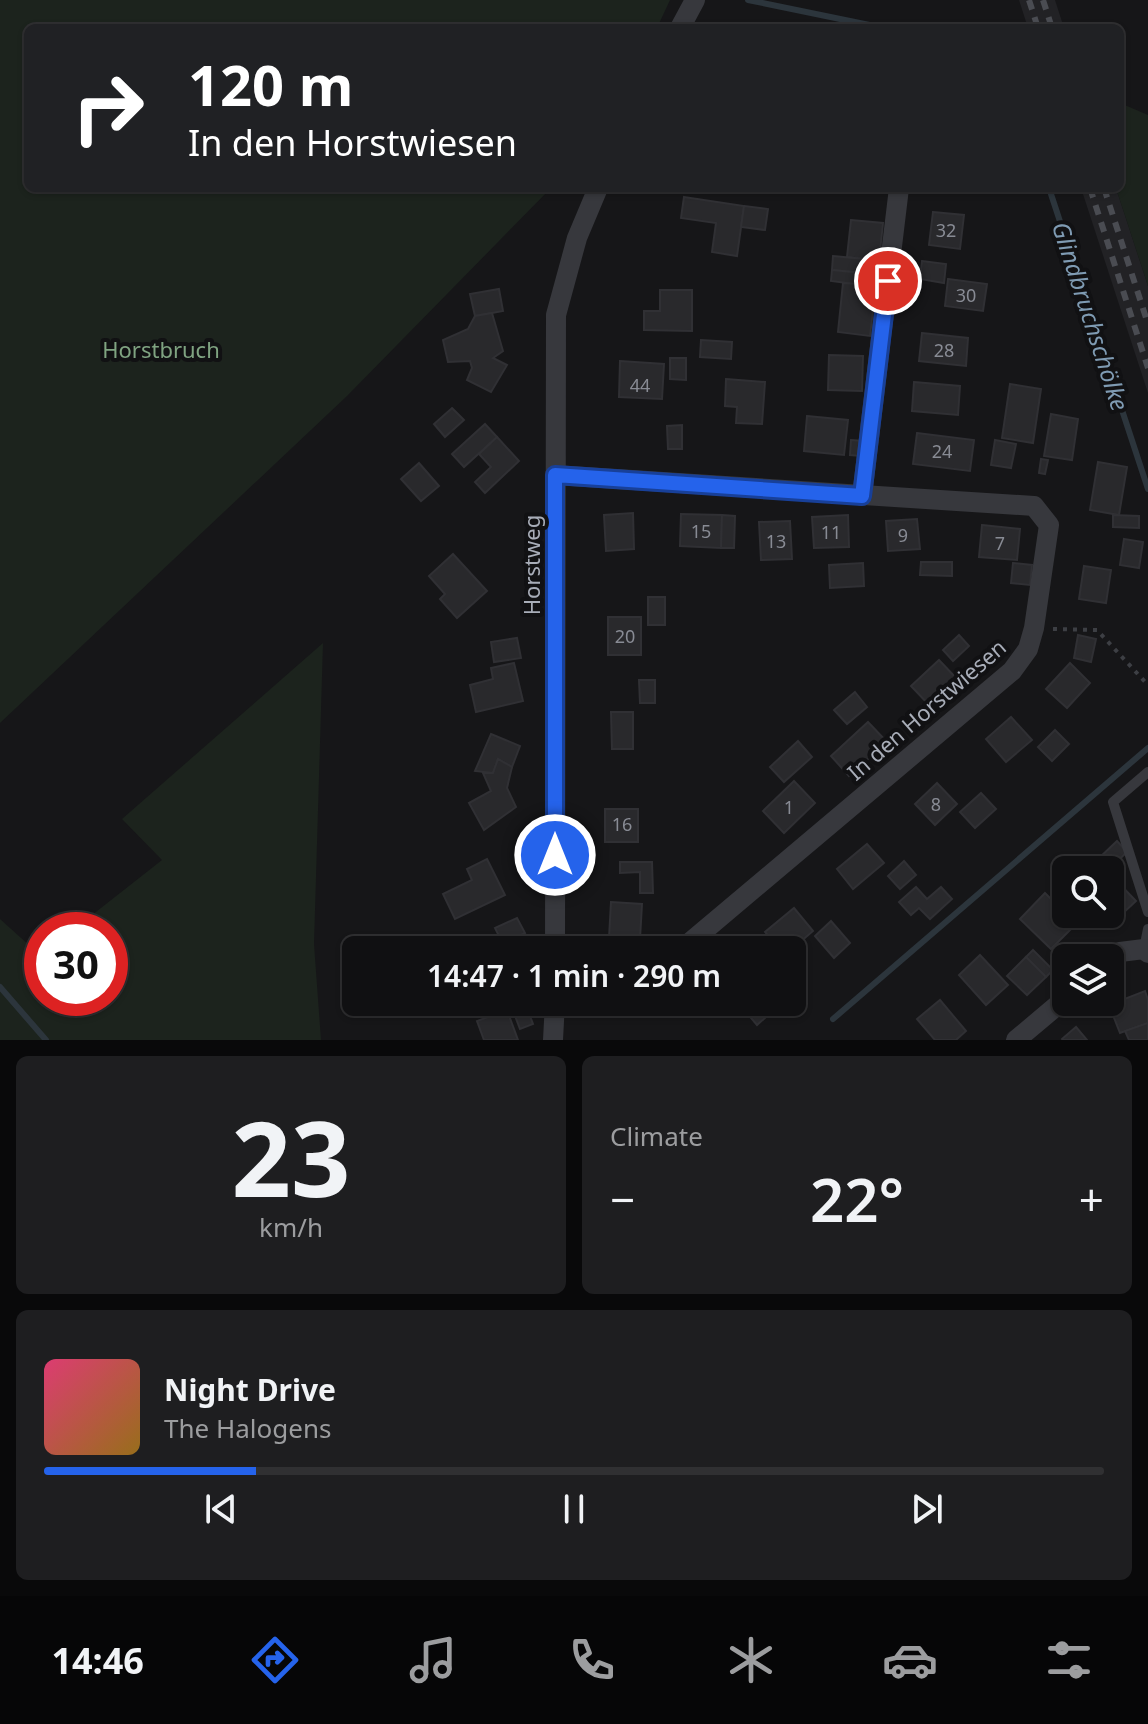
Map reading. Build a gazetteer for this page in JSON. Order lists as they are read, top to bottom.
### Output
{
  "streets": {
    "street": ["Horstweg", "In den Horstwiesen"]
  },
  "crossings": [
    ["Horstweg", "In den Horstwiesen"]
  ],
  "water": ["Glindbruchschölke"],
  "parks": ["Horstbruch"],
  "house_numbers": [
    "32",
    "30",
    "28",
    "44",
    "24",
    "15",
    "11",
    "9",
    "13",
    "7",
    "20",
    "8",
    "1",
    "16"
  ],
  "page": {
    "turn": ["120 m", "In den Horstwiesen"],
    "limit": "30",
    "trip": "14:47 · 1 min · 290 m",
    "tile": [
      ["23", "km/h"],
      "Climate"
    ],
    "heat": ["−", "22°", "+"],
    "song": ["Night Drive", "The Halogens"],
    "tabs": "14:46"
  }
}
